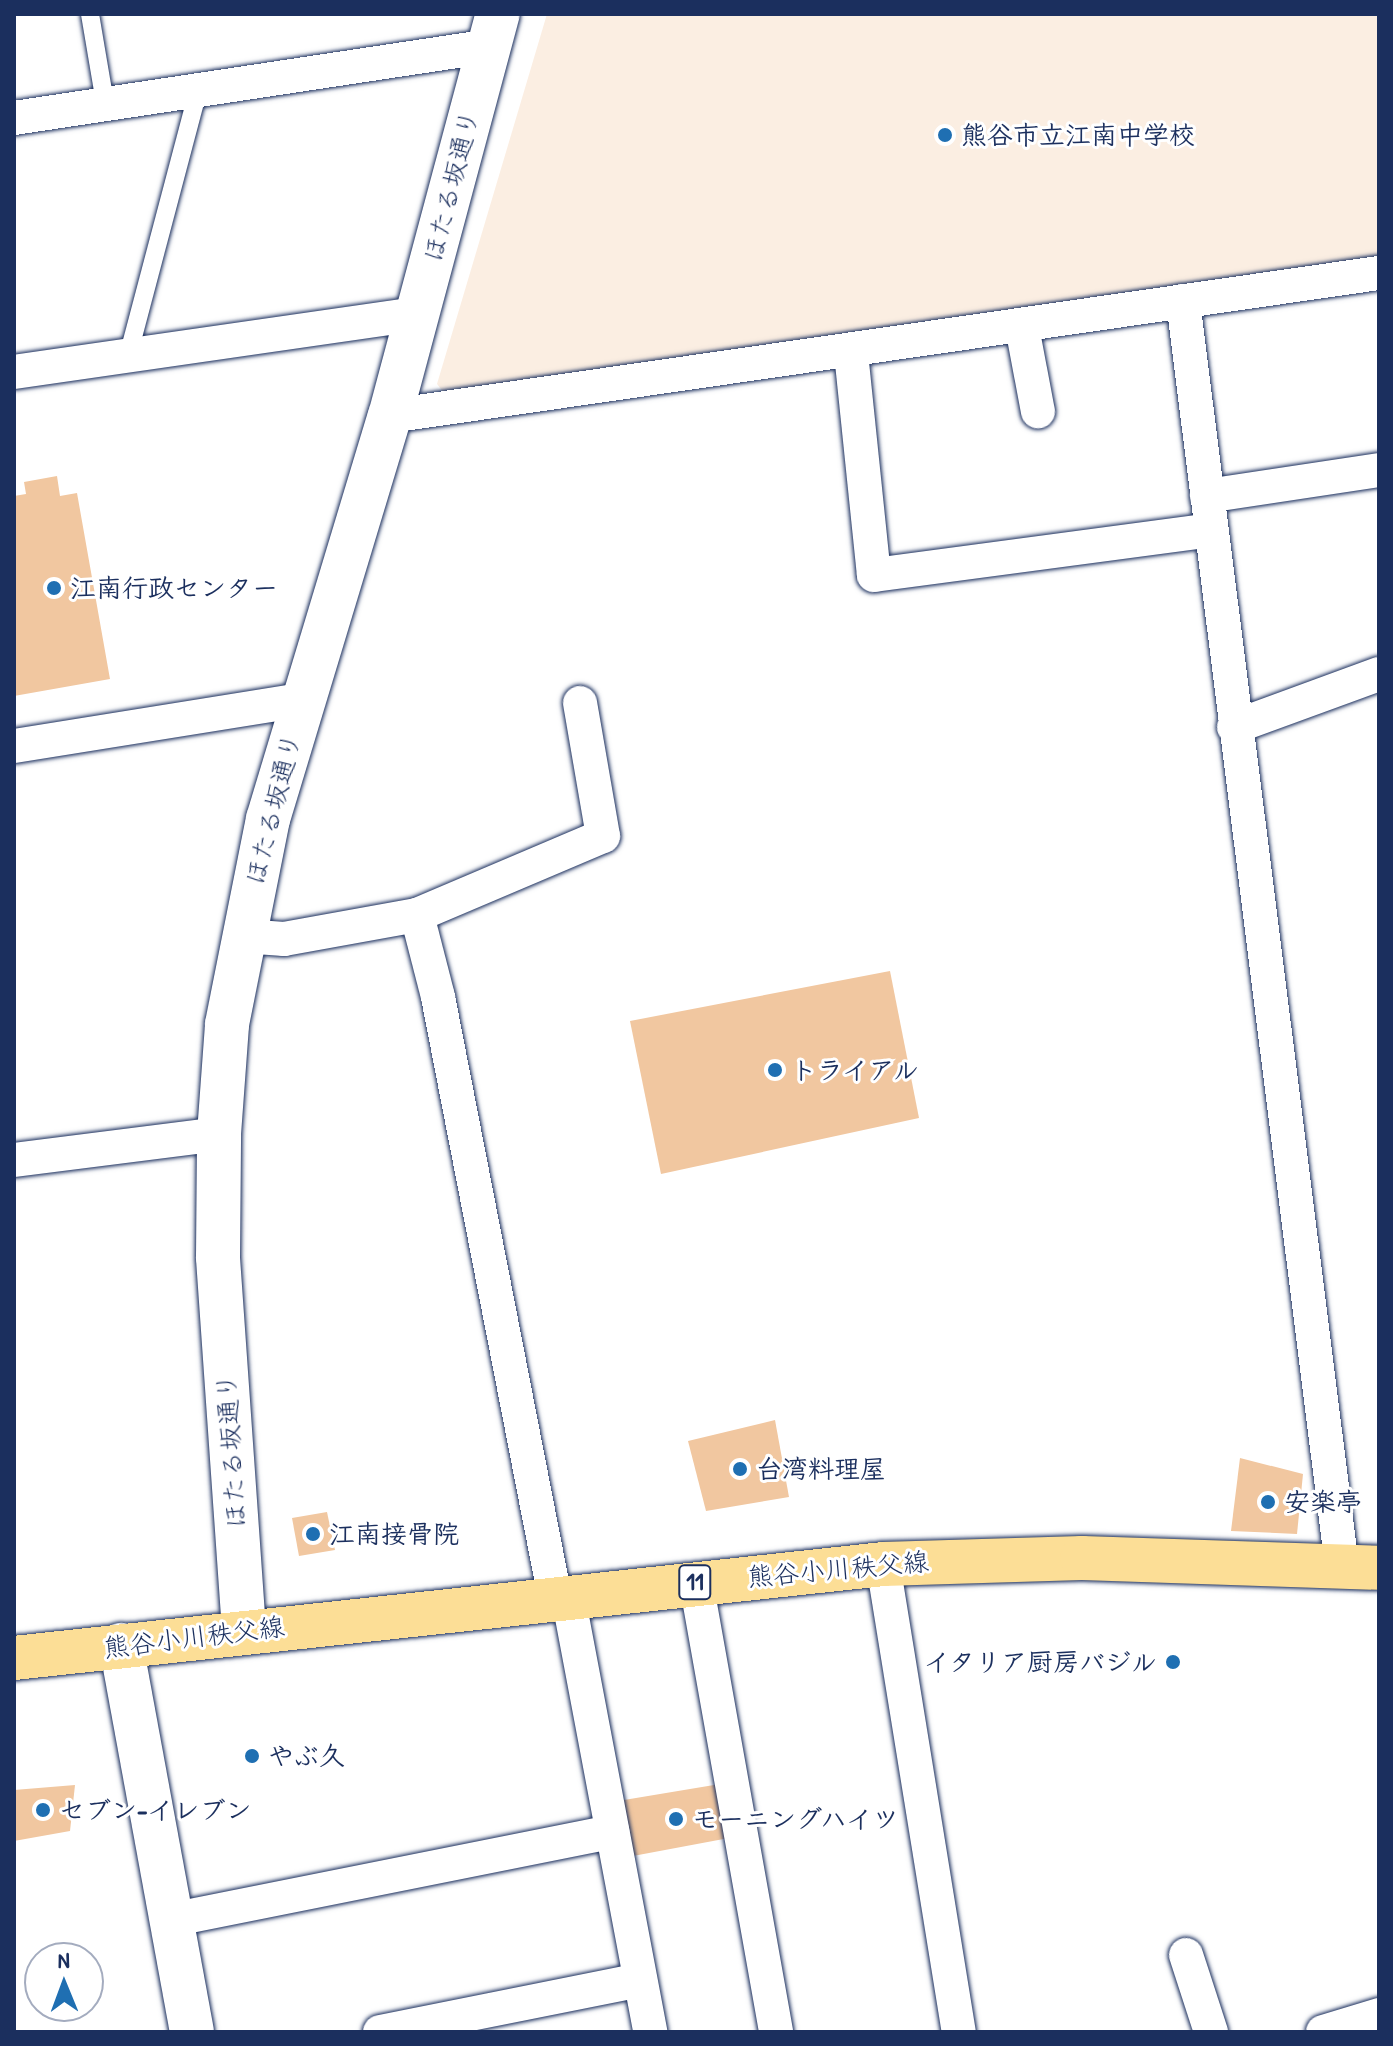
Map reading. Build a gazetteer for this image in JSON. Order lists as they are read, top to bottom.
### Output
{
  "streets": {
    "main road": ["熊谷小川秩父線", "11"],
    "street": ["ほたる坂通り"]
  },
  "crossings": [
    ["ほたる坂通り", "熊谷小川秩父線"]
  ],
  "places": [
    "熊谷市立江南中学校",
    "江南行政センター",
    "トライアル",
    "台湾料理屋",
    "安楽亭",
    "江南接骨院",
    "イタリア厨房バジル",
    "やぶ久",
    "セブン-イレブン",
    "モーニングハイツ"
  ],
  "north": "top"
}
